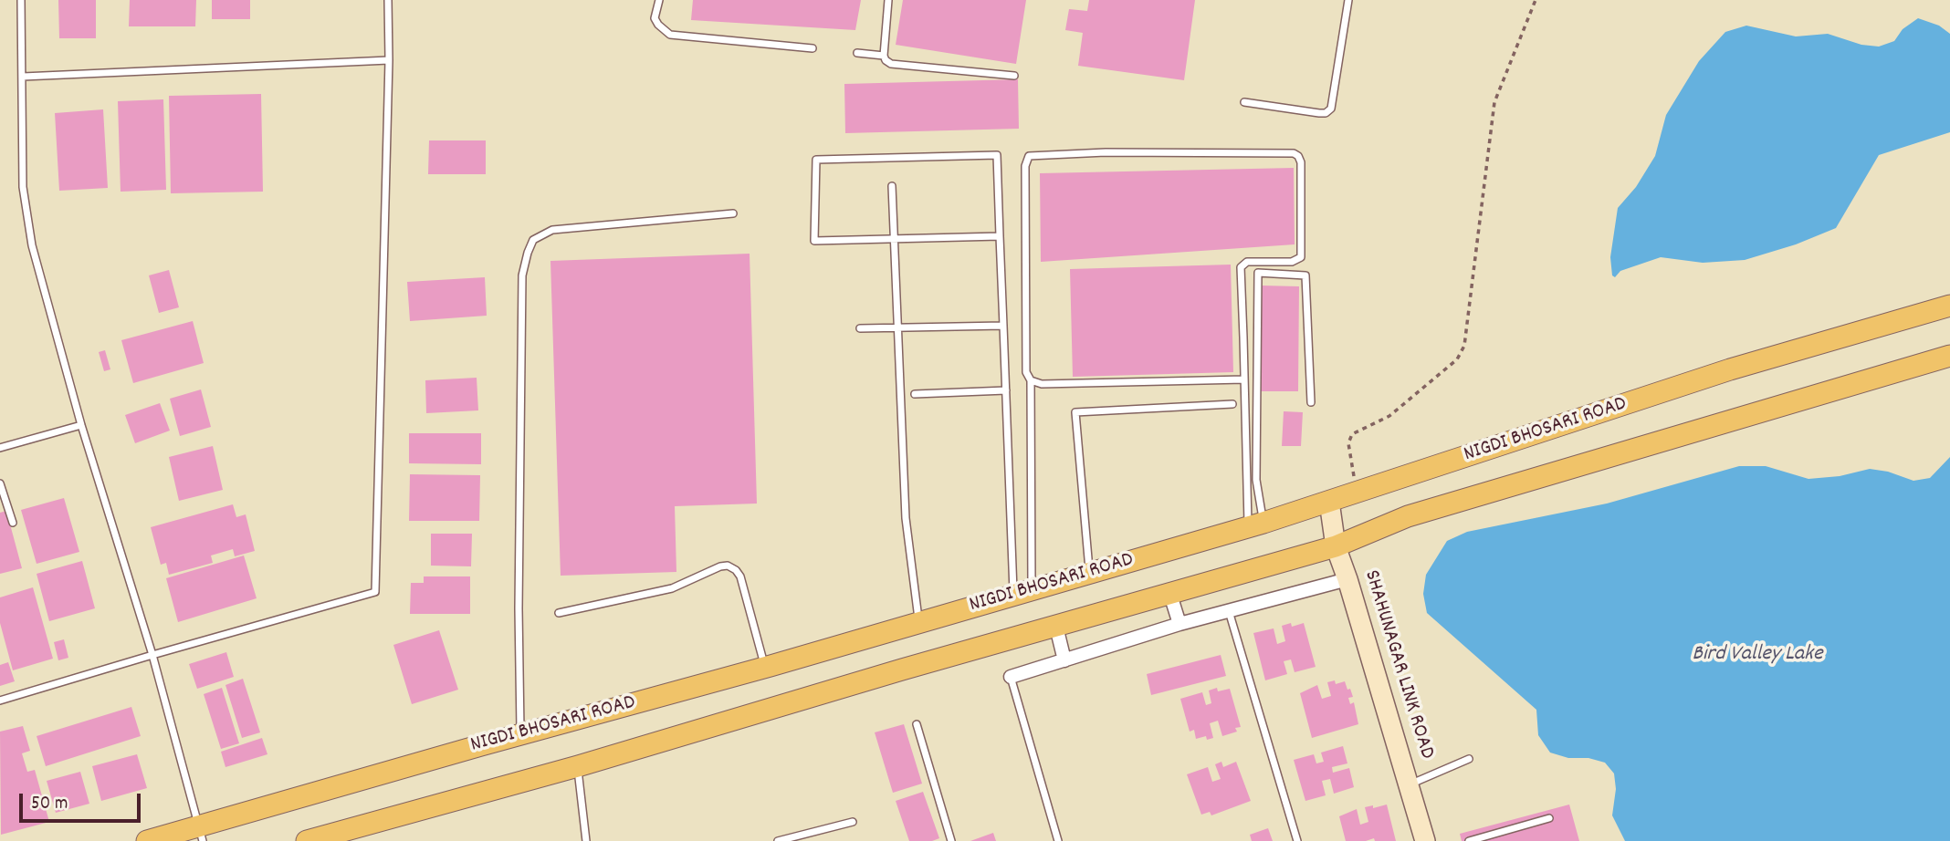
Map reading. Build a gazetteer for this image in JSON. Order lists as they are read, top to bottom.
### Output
{
  "streets": {
    "main road": ["NIGDI BHOSARI ROAD"],
    "street": ["SHAHUNAGAR LINK ROAD"]
  },
  "crossings": [
    ["NIGDI BHOSARI ROAD", "SHAHUNAGAR LINK ROAD"]
  ],
  "water": ["Bird Valley Lake"],
  "scale_bar": "50 m"
}
